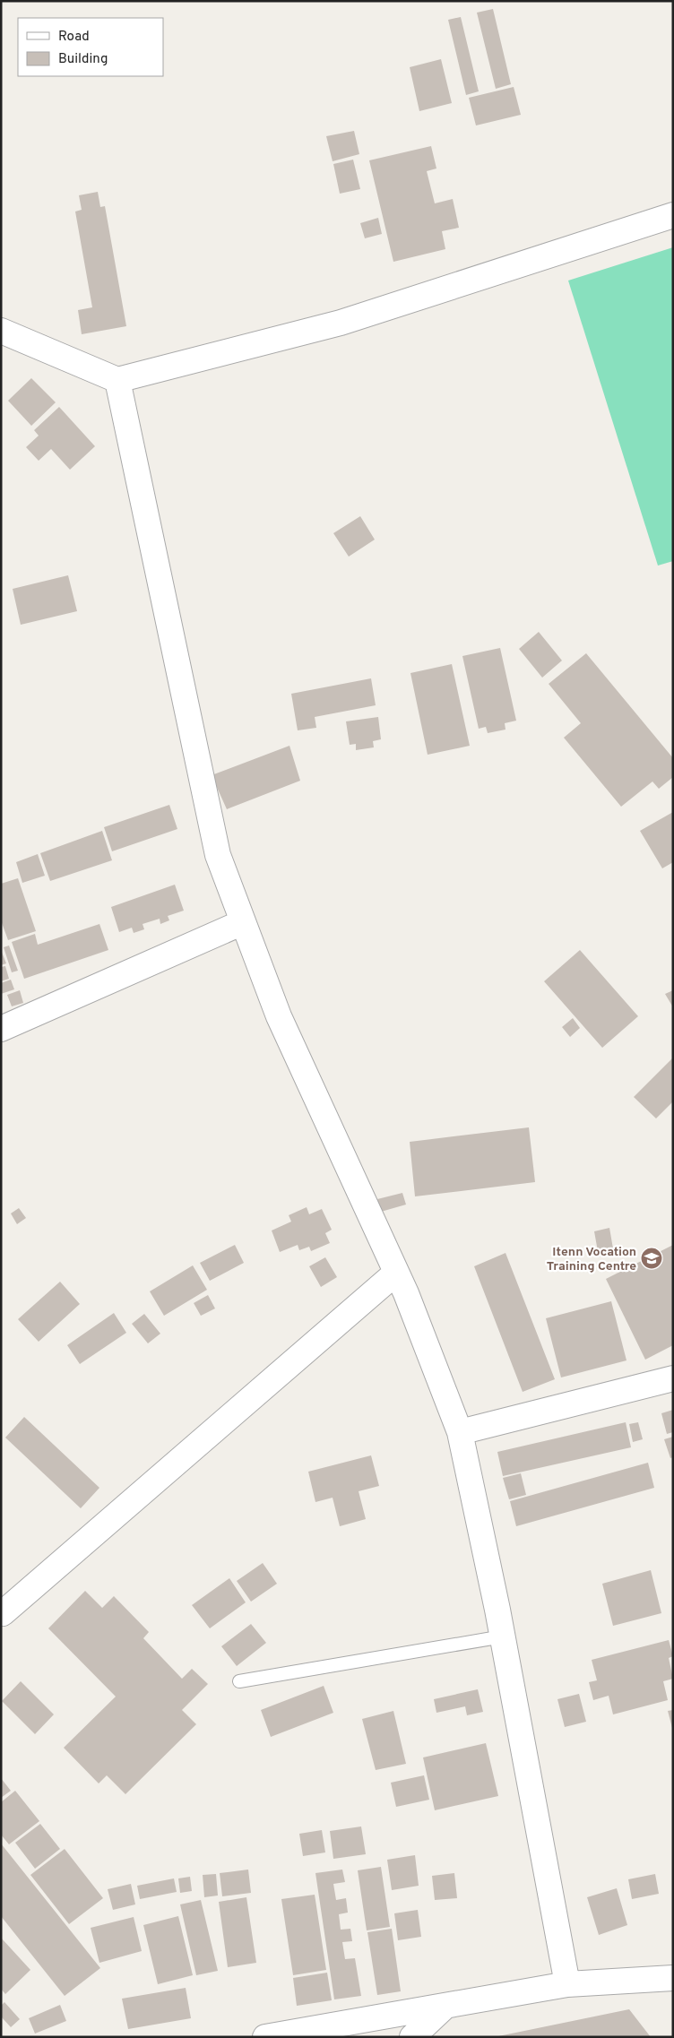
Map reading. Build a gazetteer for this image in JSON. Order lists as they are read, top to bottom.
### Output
{
  "places": {
    "school or university": ["Itenn Vocation Training Centre"]
  },
  "legend": ["Road", "Building"]
}
